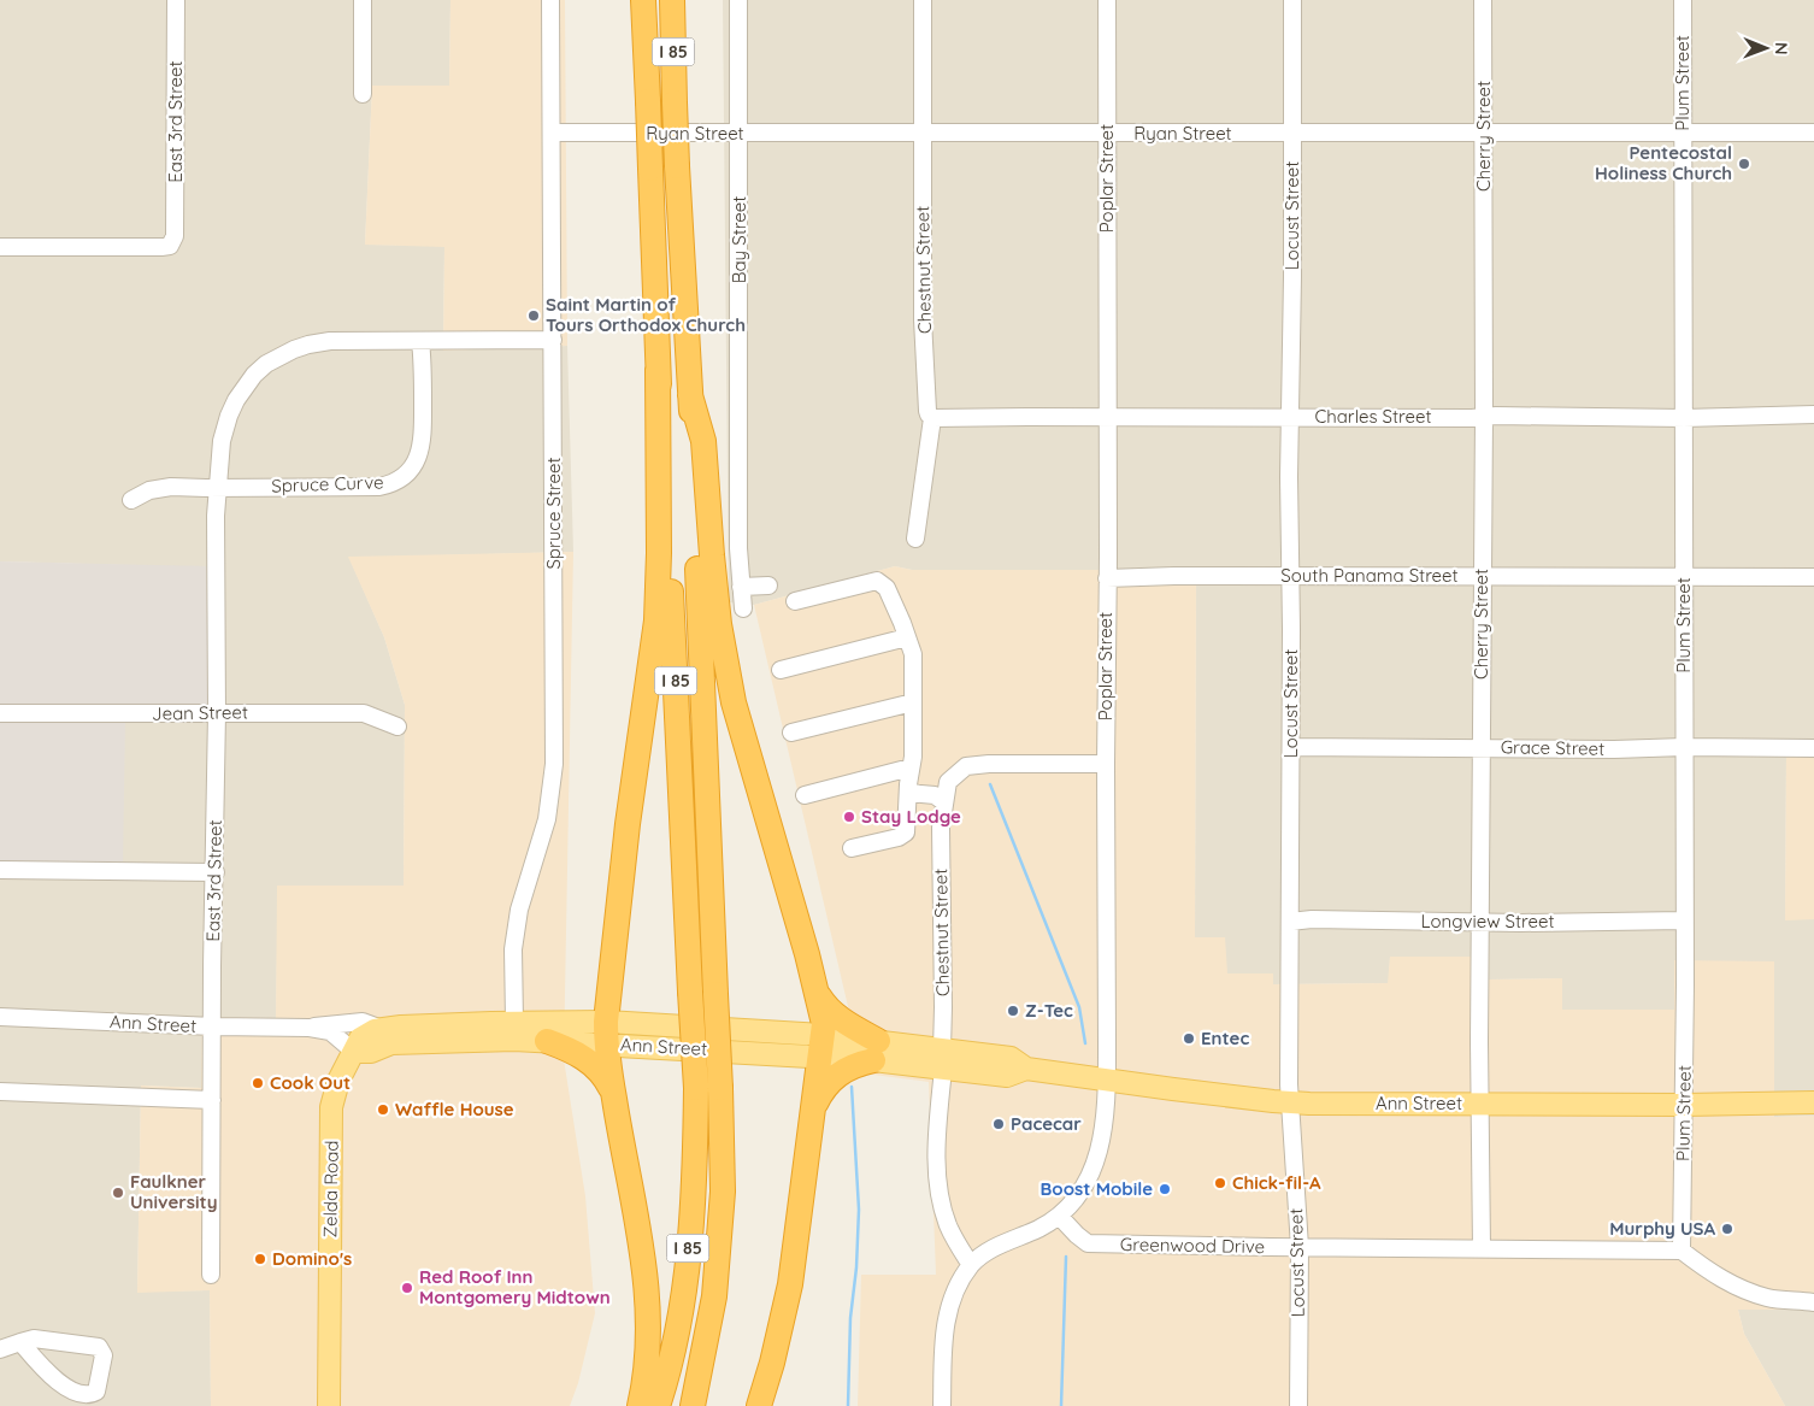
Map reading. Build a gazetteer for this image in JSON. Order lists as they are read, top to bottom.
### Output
{
  "streets": {
    "highway": ["I 85"],
    "main road": ["Ann Street", "Zelda Road"],
    "street": [
      "Plum Street",
      "East 3rd Street",
      "Ryan Street",
      "Cherry Street",
      "Poplar Street",
      "Locust Street",
      "Bay Street",
      "Chestnut Street",
      "Charles Street",
      "Spruce Curve",
      "Spruce Street",
      "South Panama Street",
      "Jean Street",
      "Grace Street",
      "Longview Street",
      "Greenwood Drive"
    ]
  },
  "crossings": [
    ["Plum Street", "Ryan Street"],
    ["Plum Street", "Charles Street"],
    ["Plum Street", "South Panama Street"],
    ["Plum Street", "Grace Street"],
    ["Plum Street", "Longview Street"],
    ["Plum Street", "Ann Street"],
    ["Plum Street", "Greenwood Drive"],
    ["East 3rd Street", "Spruce Curve"],
    ["East 3rd Street", "Jean Street"],
    ["East 3rd Street", "Ann Street"],
    ["Ryan Street", "Cherry Street"],
    ["Ryan Street", "Poplar Street"],
    ["Ryan Street", "Locust Street"],
    ["Ryan Street", "Bay Street"],
    ["Ryan Street", "Chestnut Street"],
    ["Ryan Street", "Spruce Street"],
    ["Cherry Street", "Charles Street"],
    ["Cherry Street", "South Panama Street"],
    ["Cherry Street", "Grace Street"],
    ["Cherry Street", "Longview Street"],
    ["Cherry Street", "Ann Street"],
    ["Cherry Street", "Greenwood Drive"],
    ["Poplar Street", "Chestnut Street"],
    ["Poplar Street", "Charles Street"],
    ["Poplar Street", "South Panama Street"],
    ["Poplar Street", "Ann Street"],
    ["Poplar Street", "Greenwood Drive"],
    ["Locust Street", "Charles Street"],
    ["Locust Street", "South Panama Street"],
    ["Locust Street", "Grace Street"],
    ["Locust Street", "Longview Street"],
    ["Locust Street", "Ann Street"],
    ["Locust Street", "Greenwood Drive"],
    ["Chestnut Street", "Charles Street"],
    ["Chestnut Street", "Ann Street"],
    ["Spruce Street", "Ann Street"],
    ["Ann Street", "Zelda Road"]
  ],
  "places": [
    "Pentecostal Holiness Church",
    "Saint Martin of Tours Orthodox Church",
    "Stay Lodge",
    "Z-Tec",
    "Entec",
    "Cook Out",
    "Waffle House",
    "Pacecar",
    "Chick-fil-A",
    "Boost Mobile",
    "Faulkner University",
    "Murphy USA",
    "Domino's",
    "Red Roof Inn Montgomery Midtown"
  ],
  "north": "right"
}
